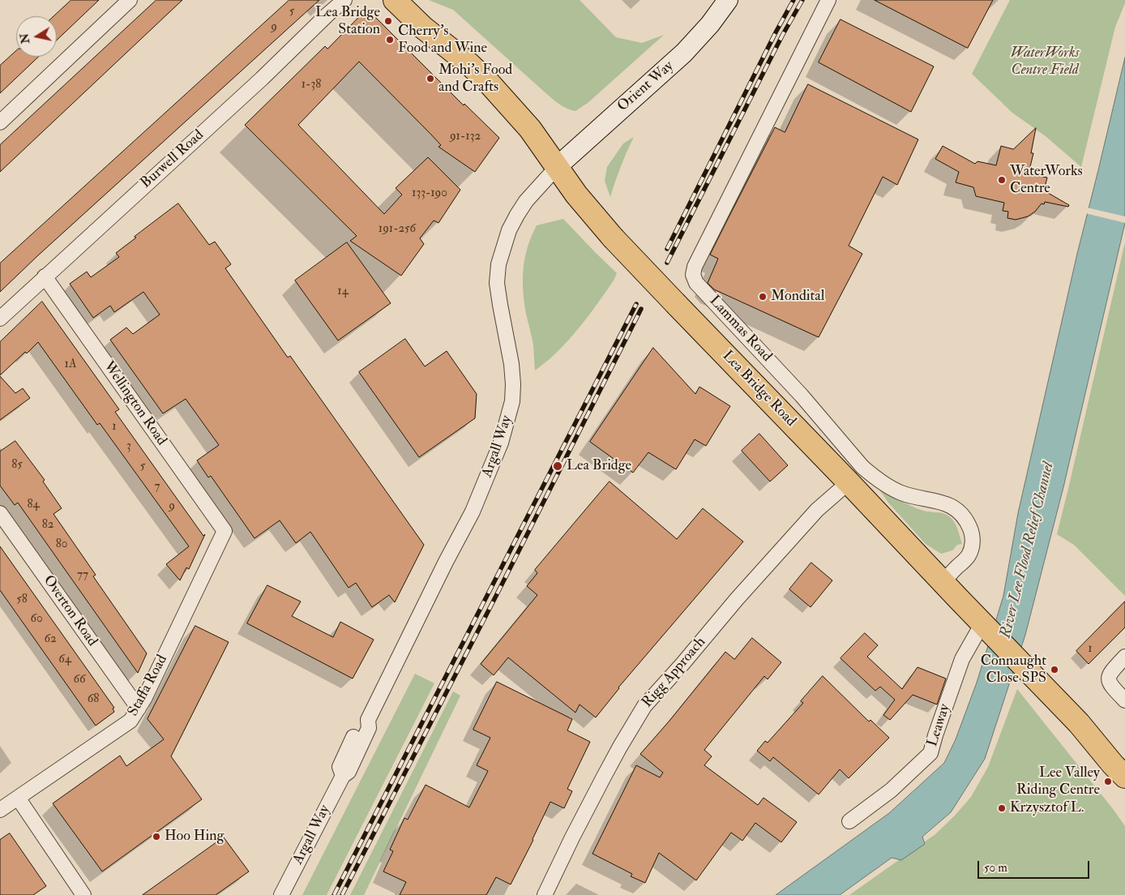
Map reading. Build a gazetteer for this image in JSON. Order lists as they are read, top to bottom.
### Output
{
  "streets": {
    "main road": ["Lea Bridge Road"],
    "street": [
      "Orient Way",
      "Burwell Road",
      "Lammas Road",
      "Wellington Road",
      "Argall Way",
      "Overton Road",
      "Rigg Approach",
      "Staffa Road",
      "Leaway"
    ]
  },
  "crossings": [
    ["Orient Way", "Lea Bridge Road"],
    ["Orient Way", "Argall Way"],
    ["Burwell Road", "Wellington Road"],
    ["Lammas Road", "Lea Bridge Road"],
    ["Lea Bridge Road", "Argall Way"],
    ["Lea Bridge Road", "Rigg Approach"],
    ["Lea Bridge Road", "Leaway"],
    ["Wellington Road", "Staffa Road"],
    ["Overton Road", "Staffa Road"]
  ],
  "water": ["River Lee Flood Relief Channel"],
  "parks": ["WaterWorks Centre Field"],
  "places": [
    "Lea Bridge Station",
    "Cherry's Food and Wine",
    "Mohi's Food and Crafts",
    "WaterWorks Centre",
    "Mondital",
    "Lea Bridge",
    "Connaught Close SPS",
    "Lee Valley Riding Centre",
    "Krzysztof L.",
    "Hoo Hing"
  ],
  "house_numbers": [
    "5",
    "9",
    "1-38",
    "91-132",
    "133-190",
    "191-256",
    "14",
    "1A",
    "1",
    "3",
    "85",
    "5",
    "7",
    "84",
    "9",
    "82",
    "80",
    "77",
    "58",
    "60",
    "62",
    "1",
    "64",
    "66",
    "68"
  ],
  "scale_bar": "50 m",
  "north": "left"
}
